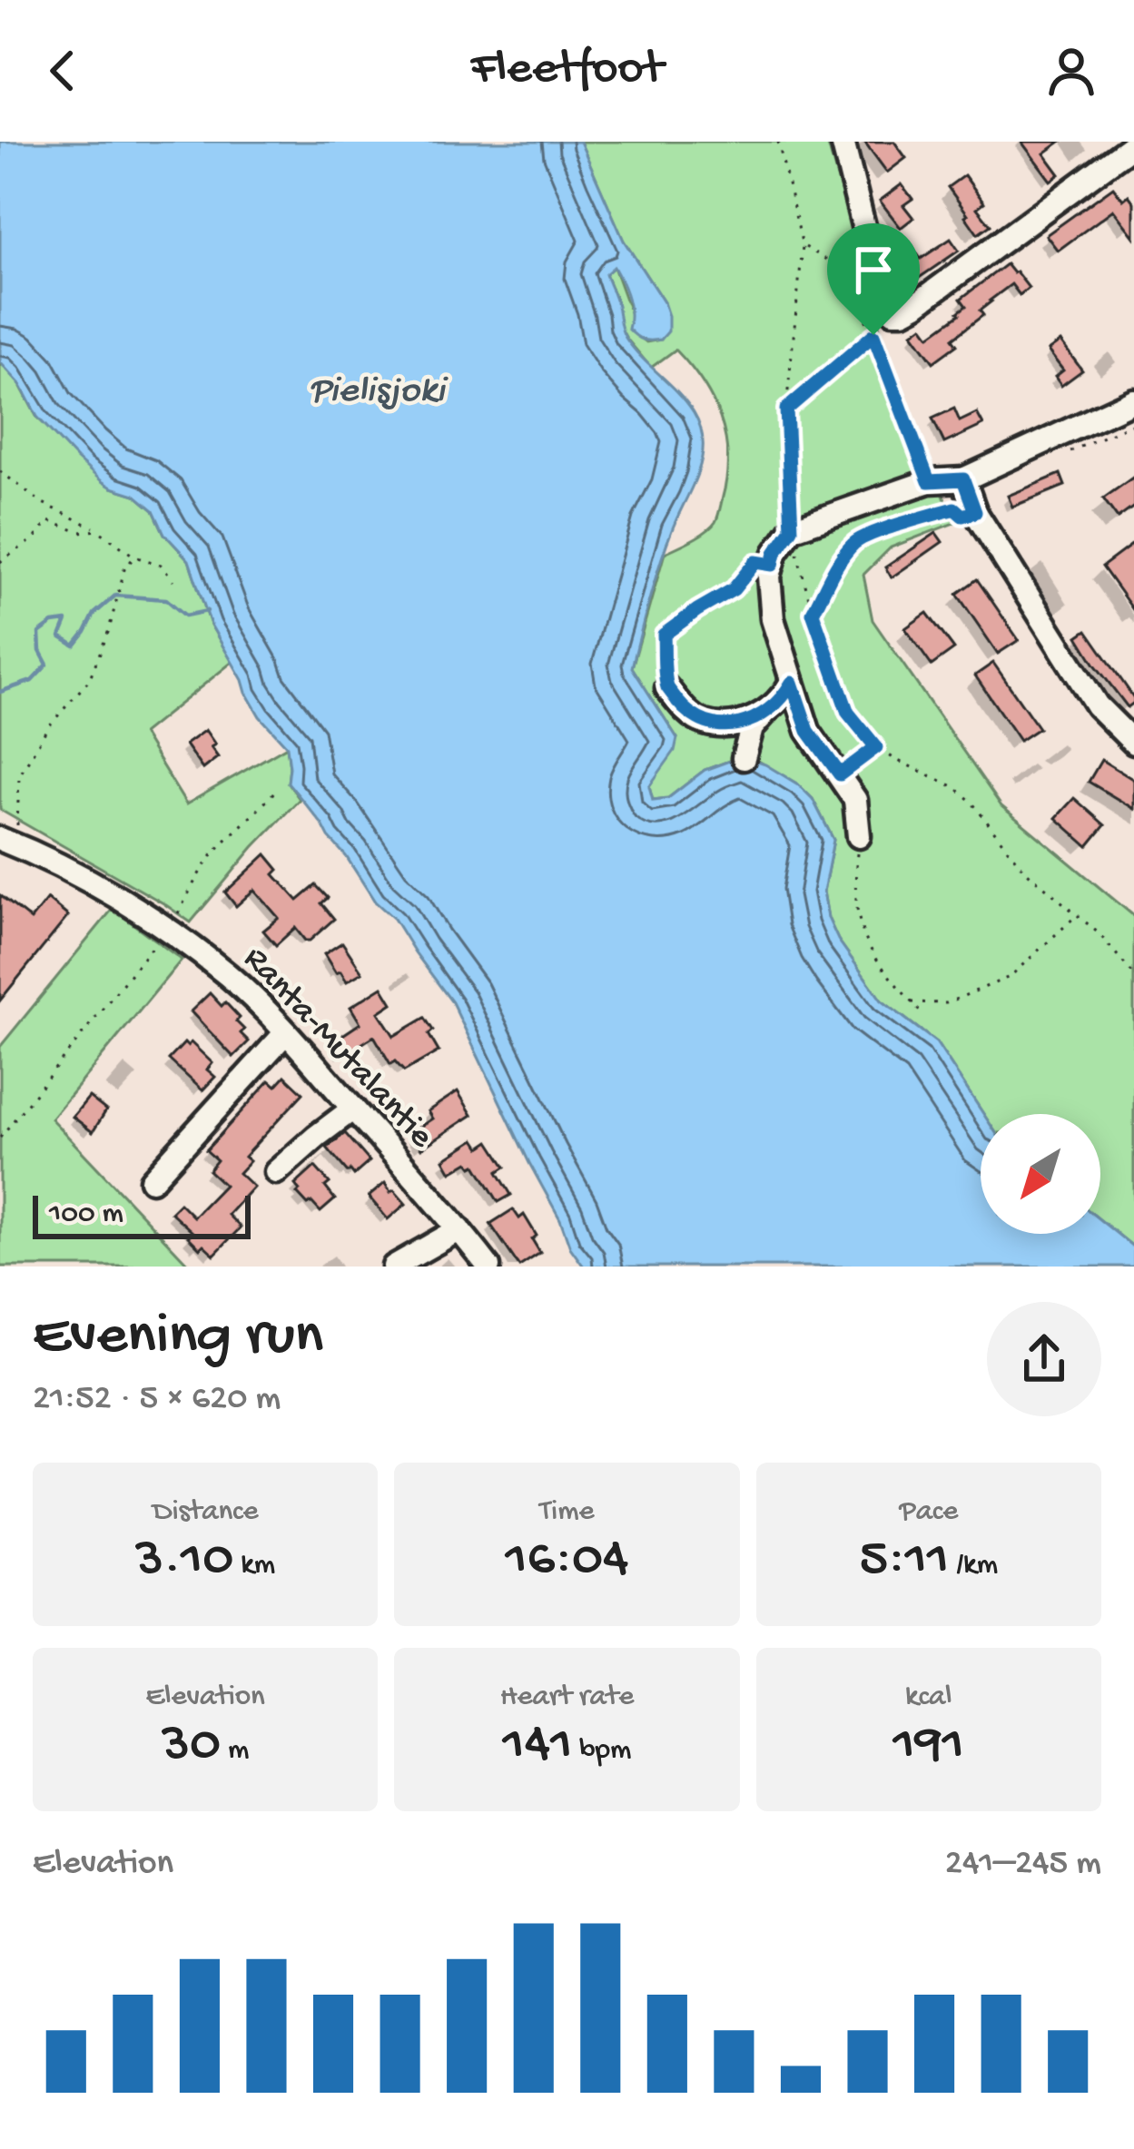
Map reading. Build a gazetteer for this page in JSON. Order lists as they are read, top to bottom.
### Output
{
  "streets": {
    "street": ["Ranta-Mutalantie"]
  },
  "water": ["Pielisjoki"],
  "scale_bar": "100 m",
  "north": "bottom left",
  "page": {
    "header": "Fleetfoot",
    "scale": "100 m",
    "heading": ["Evening run", "21:52 · 5 × 620 m"],
    "stats": [
      ["Distance", "3.10 km"],
      ["Time", "16:04"],
      ["Pace", "5:11 /km"],
      ["Elevation", "30 m"],
      ["Heart rate", "141 bpm"],
      ["kcal", "191"]
    ],
    "chart": ["Elevation", "241–245 m"]
  }
}
